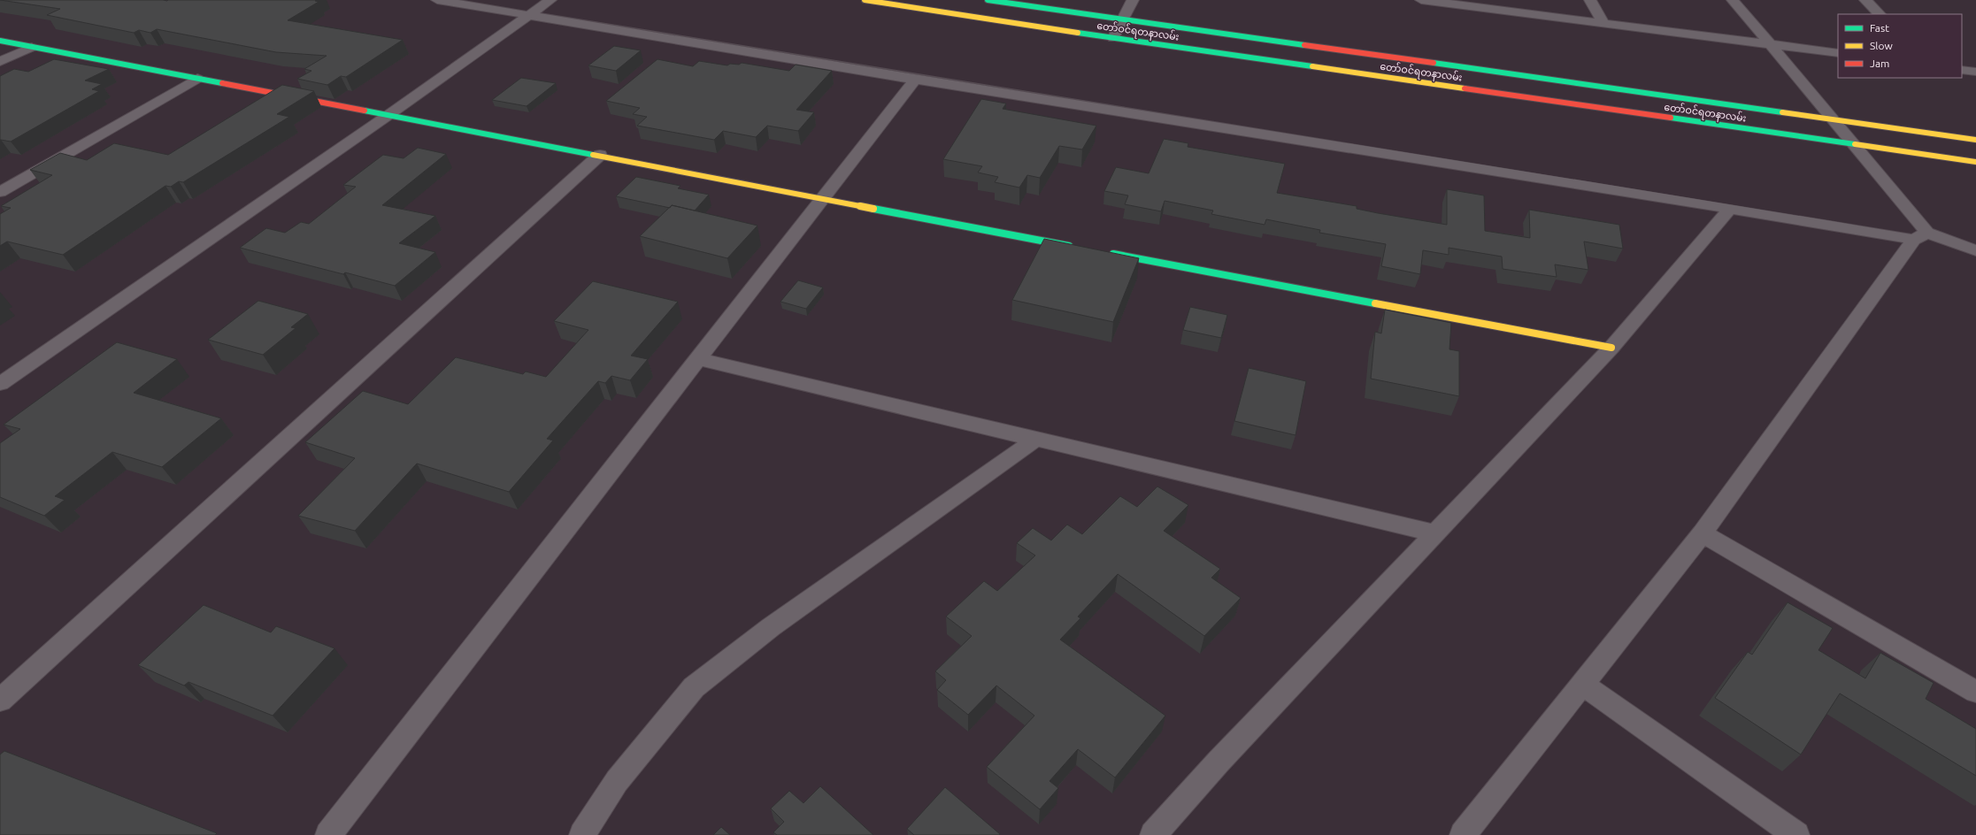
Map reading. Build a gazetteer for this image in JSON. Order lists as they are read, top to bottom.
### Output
{
  "streets": {
    "main road": ["တော်ဝင်ရတနာလမ်း"]
  },
  "legend": ["Fast", "Slow", "Jam"]
}
